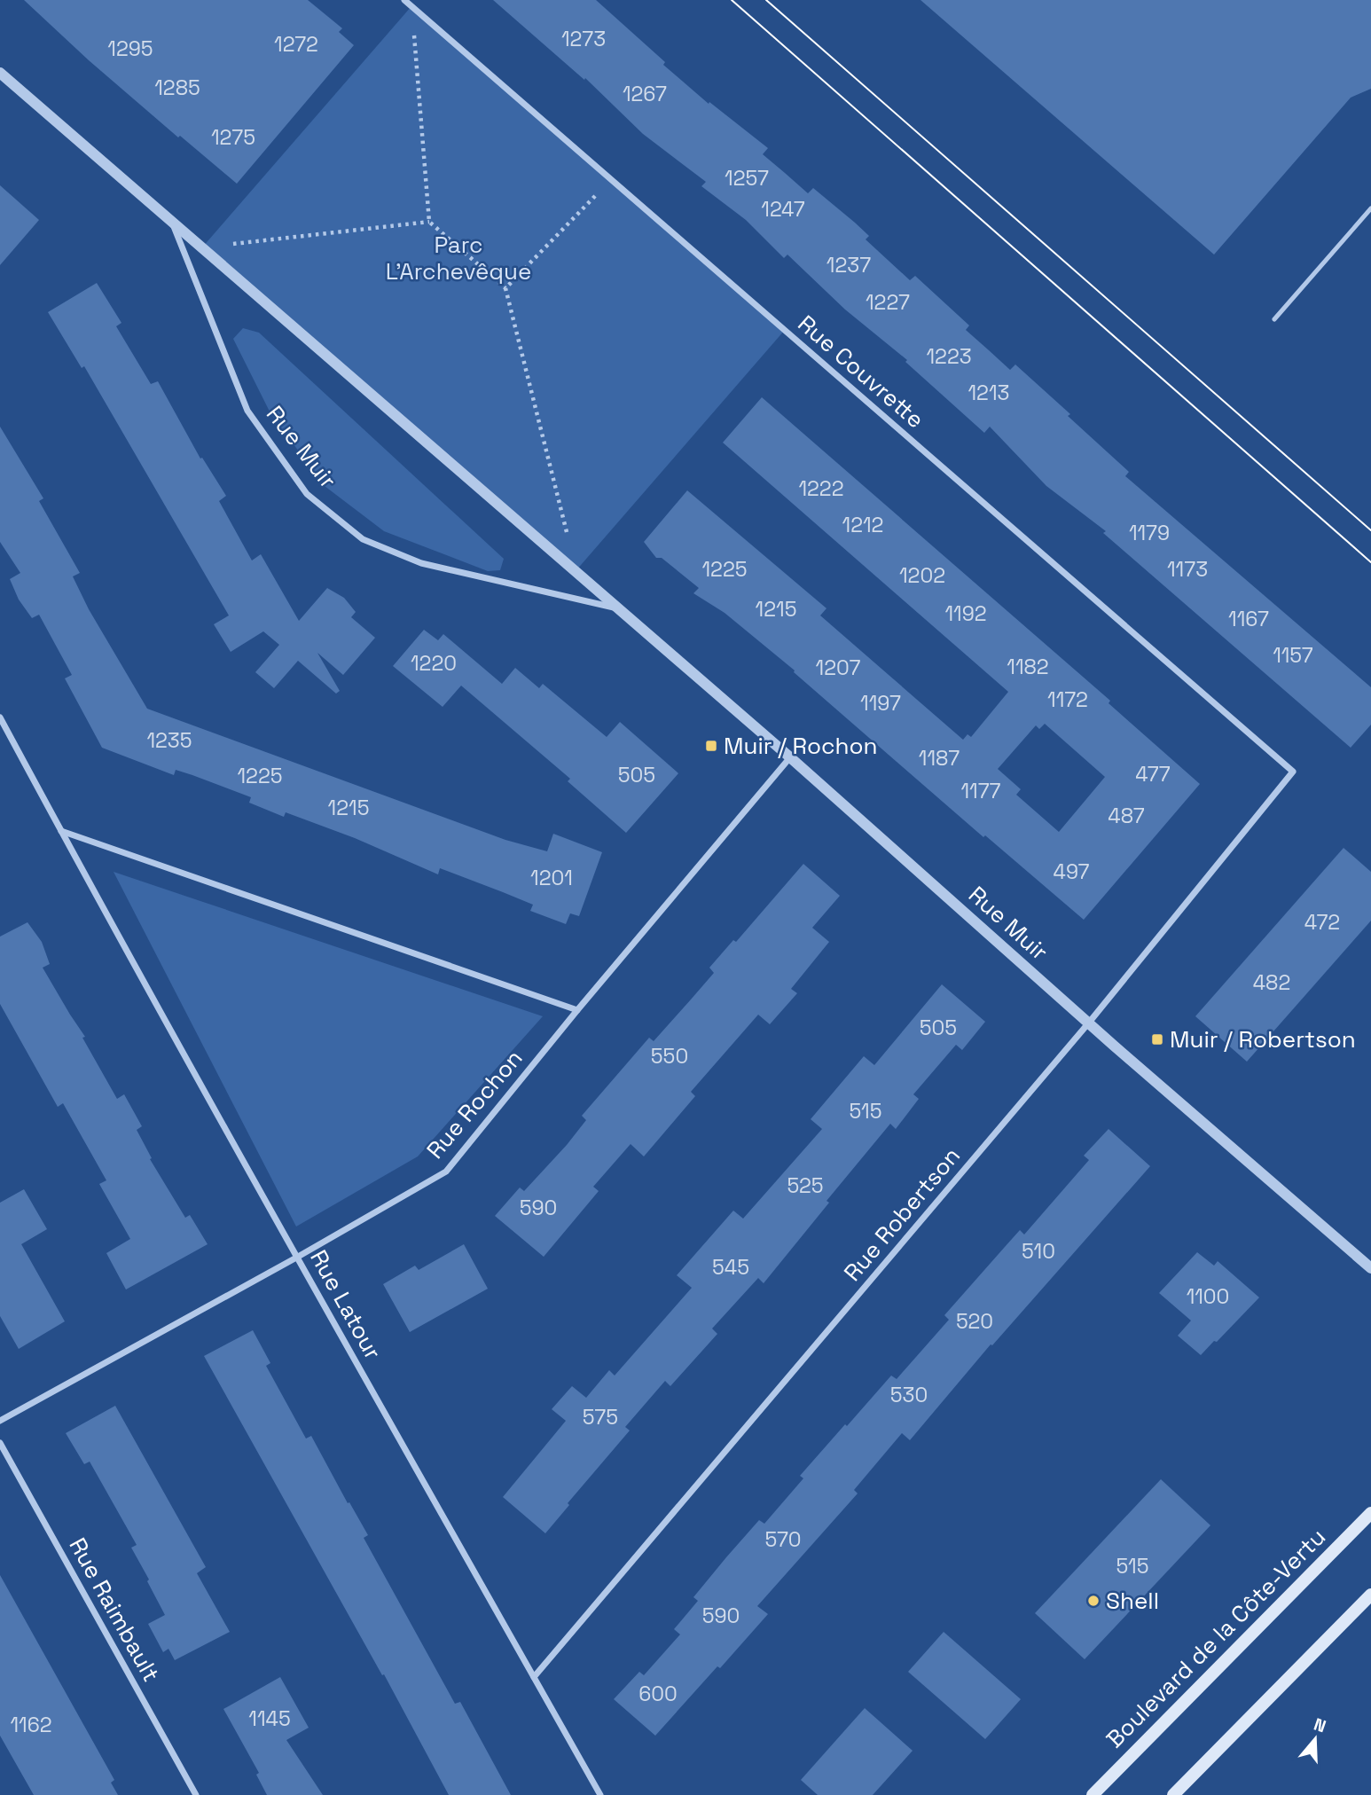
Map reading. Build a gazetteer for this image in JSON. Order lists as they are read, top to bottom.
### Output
{
  "streets": {
    "main road": ["Boulevard de la Côte-Vertu"],
    "street": [
      "Rue Couvrette",
      "Rue Muir",
      "Rue Rochon",
      "Rue Robertson",
      "Rue Latour",
      "Rue Raimbault"
    ]
  },
  "crossings": [
    ["Rue Couvrette", "Rue Robertson"],
    ["Rue Muir", "Rue Rochon"],
    ["Rue Muir", "Rue Robertson"],
    ["Rue Rochon", "Rue Latour"],
    ["Rue Robertson", "Rue Latour"]
  ],
  "parks": ["Parc L'Archevêque"],
  "places": {
    "transit": ["Muir / Rochon", "Muir / Robertson"],
    "other": ["Shell"]
  },
  "house_numbers": [
    "1273",
    "1272",
    "1295",
    "1285",
    "1267",
    "1275",
    "1257",
    "1247",
    "1237",
    "1227",
    "1223",
    "1213",
    "1222",
    "1212",
    "1179",
    "1225",
    "1173",
    "1202",
    "1215",
    "1192",
    "1167",
    "1157",
    "1220",
    "1182",
    "1207",
    "1172",
    "1197",
    "1235",
    "1187",
    "477",
    "505",
    "1225",
    "1177",
    "1215",
    "487",
    "497",
    "1201",
    "472",
    "482",
    "505",
    "550",
    "515",
    "525",
    "590",
    "510",
    "545",
    "1100",
    "520",
    "530",
    "575",
    "570",
    "515",
    "590",
    "600",
    "1145",
    "1162"
  ],
  "north": "top"
}
